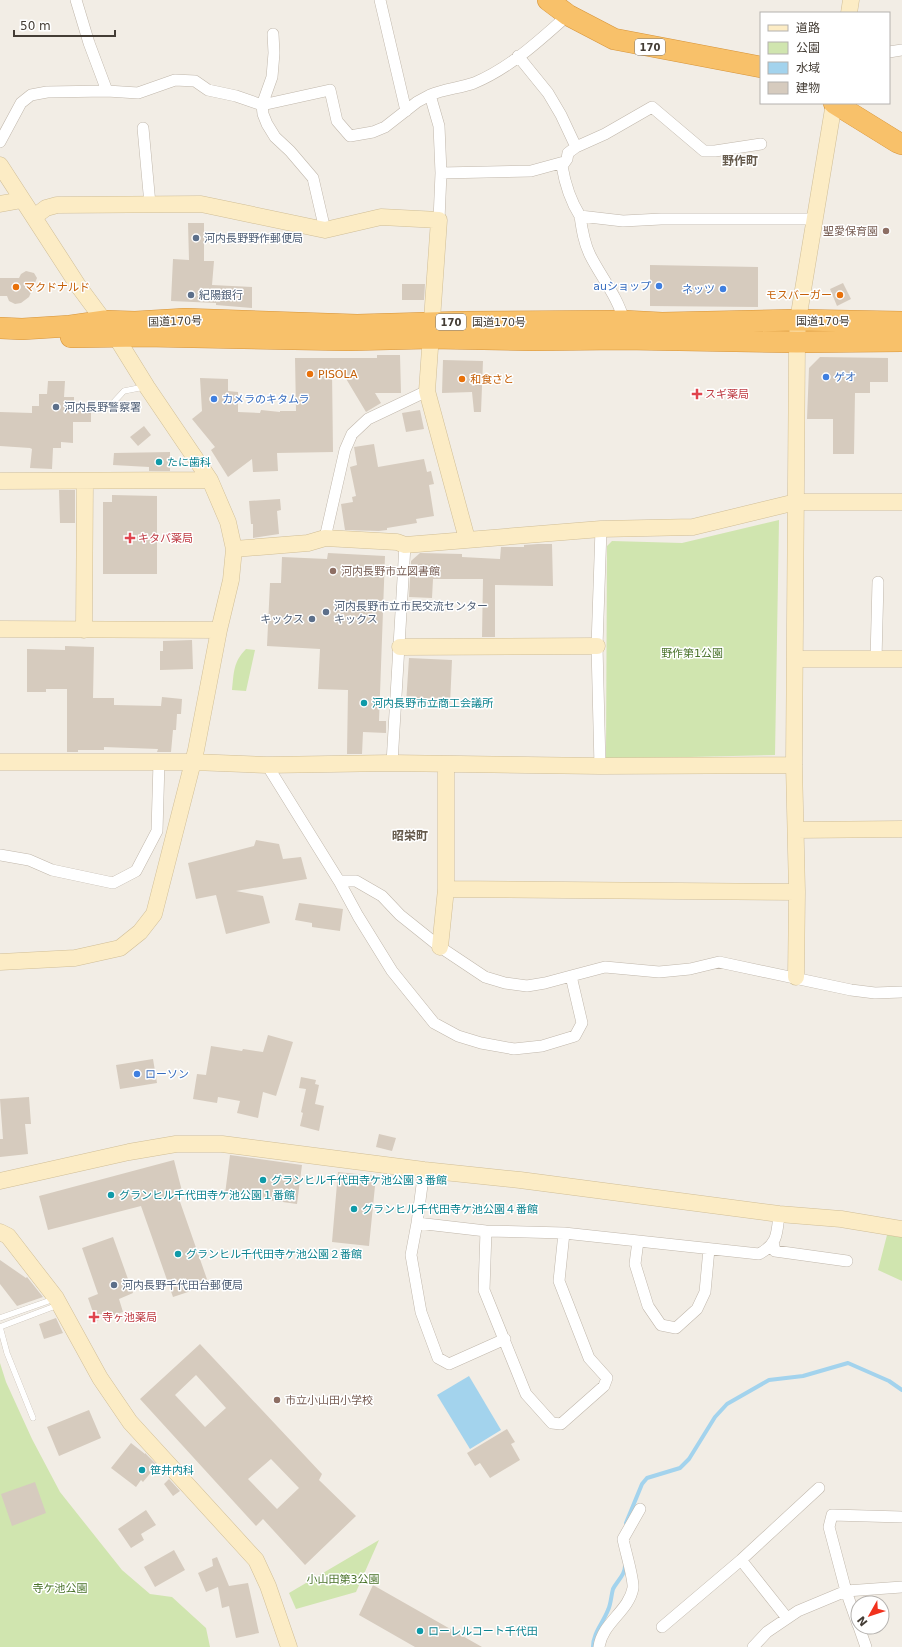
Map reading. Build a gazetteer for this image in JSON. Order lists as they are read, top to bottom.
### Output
{
  "streets": {
    "highway": ["170", "国道170号"]
  },
  "districts": ["野作町", "昭栄町"],
  "parks": ["野作第1公園", "小山田第3公園", "寺ケ池公園"],
  "places": {
    "other": [
      "聖愛保育園",
      "河内長野野作郵便局",
      "auショップ",
      "マクドナルド",
      "ネッツ",
      "紀陽銀行",
      "モスバーガー",
      "PISOLA",
      "ゲオ",
      "和食さと",
      "カメラのキタムラ",
      "河内長野警察署",
      "たに歯科",
      "河内長野市立図書館",
      "河内長野市立市民交流センター キックス",
      "キックス",
      "河内長野市立商工会議所",
      "ローソン",
      "グランヒル千代田寺ケ池公園３番館",
      "グランヒル千代田寺ケ池公園１番館",
      "グランヒル千代田寺ケ池公園４番館",
      "グランヒル千代田寺ケ池公園２番館",
      "河内長野千代田台郵便局",
      "市立小山田小学校",
      "笹井内科",
      "ローレルコート千代田"
    ],
    "health": ["スギ薬局", "キタバ薬局", "寺ヶ池薬局"]
  },
  "legend": [
    "道路",
    "公園",
    "水域",
    "建物"
  ],
  "scale_bar": "50 m",
  "north": "bottom left"
}
